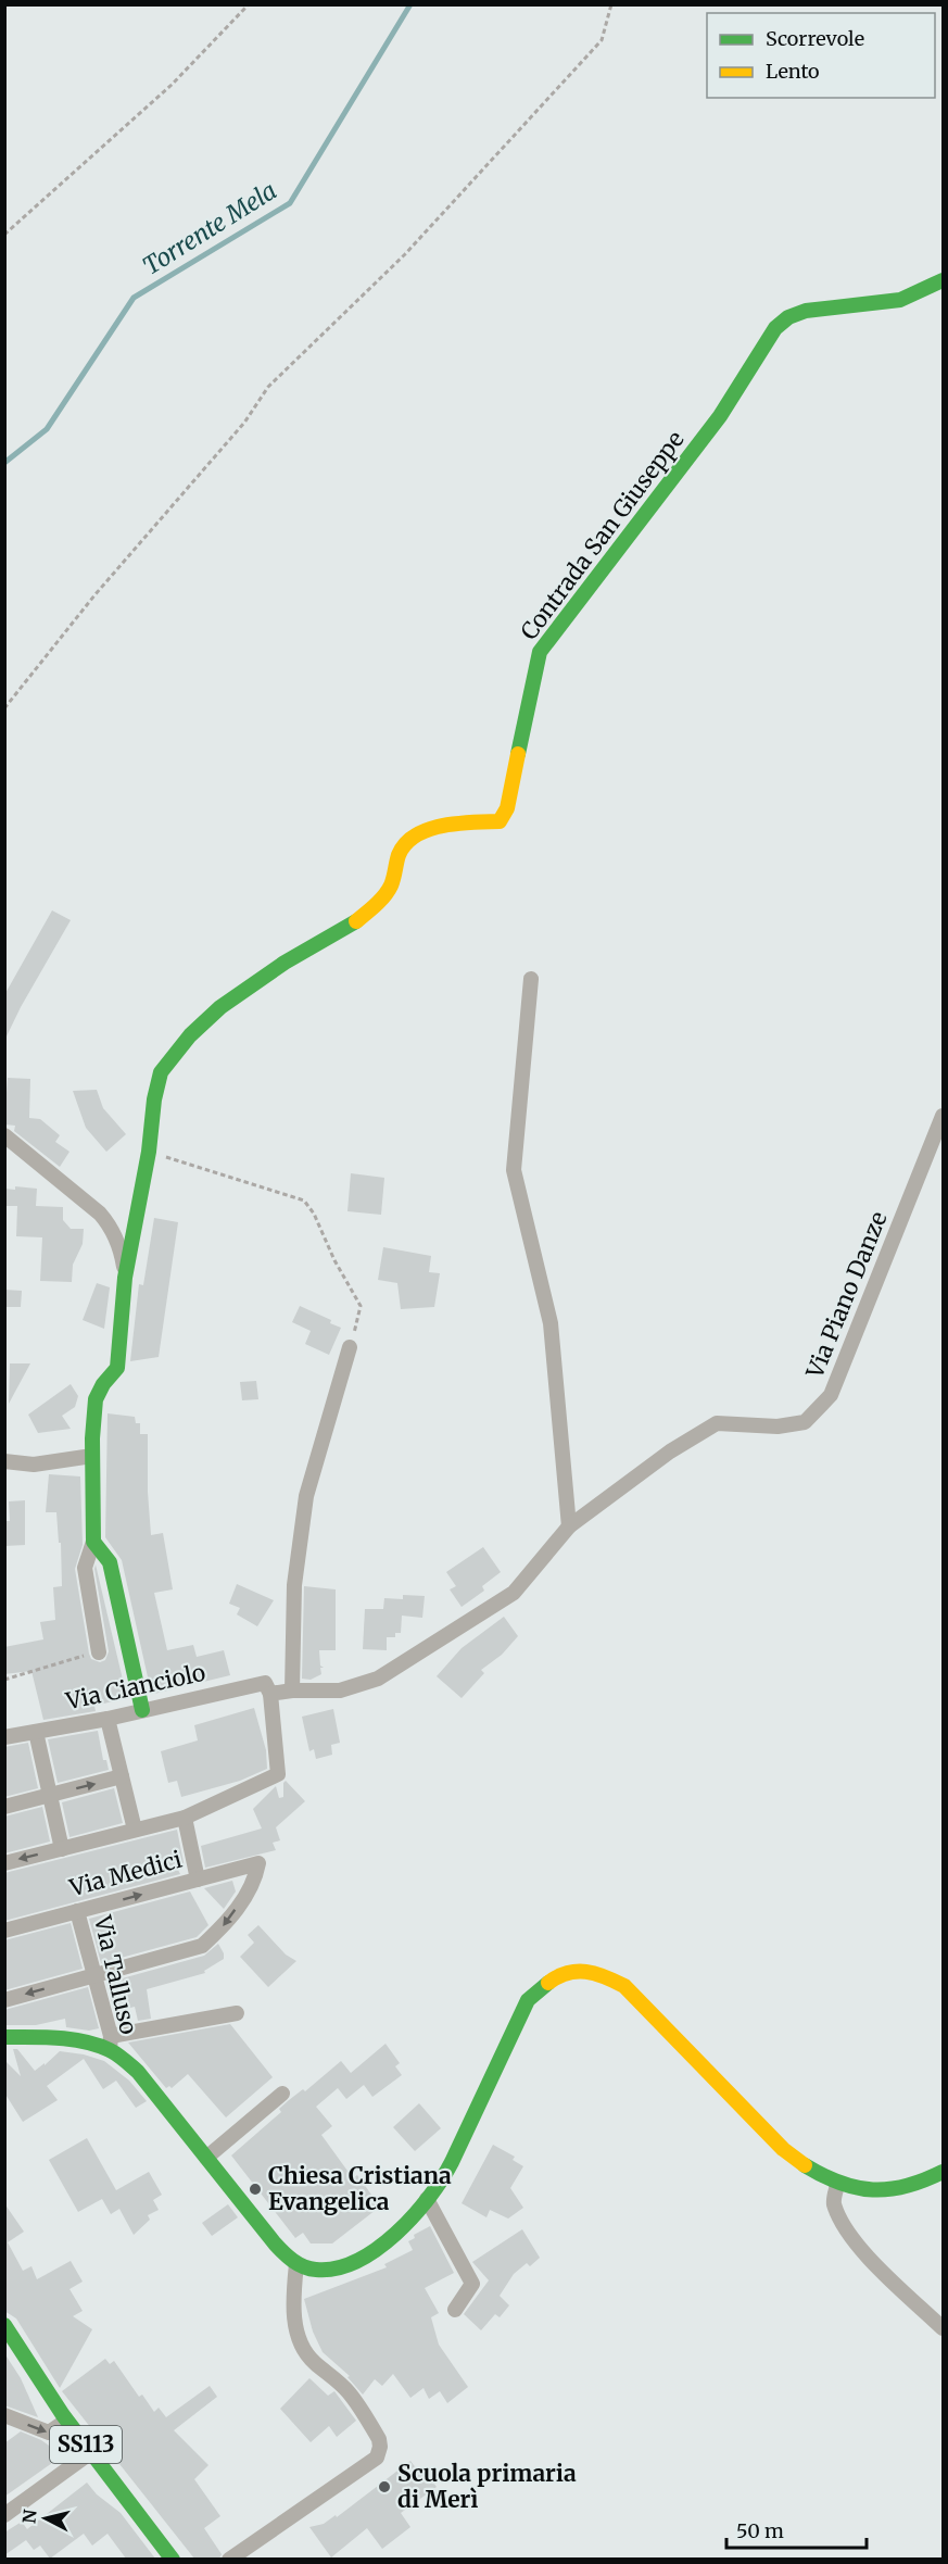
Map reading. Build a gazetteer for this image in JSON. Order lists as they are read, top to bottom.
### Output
{
  "streets": {
    "street": [
      "Contrada San Giuseppe",
      "Via Piano Danze",
      "Via Cianciolo",
      "Via Medici",
      "Via Talluso",
      "SS113"
    ]
  },
  "crossings": [
    ["Via Piano Danze", "Via Cianciolo"],
    ["Via Medici", "Via Talluso"]
  ],
  "water": ["Torrente Mela"],
  "places": ["Chiesa Cristiana Evangelica", "Scuola primaria di Merì"],
  "legend": ["Scorrevole", "Lento"],
  "scale_bar": "50 m",
  "north": "left"
}
